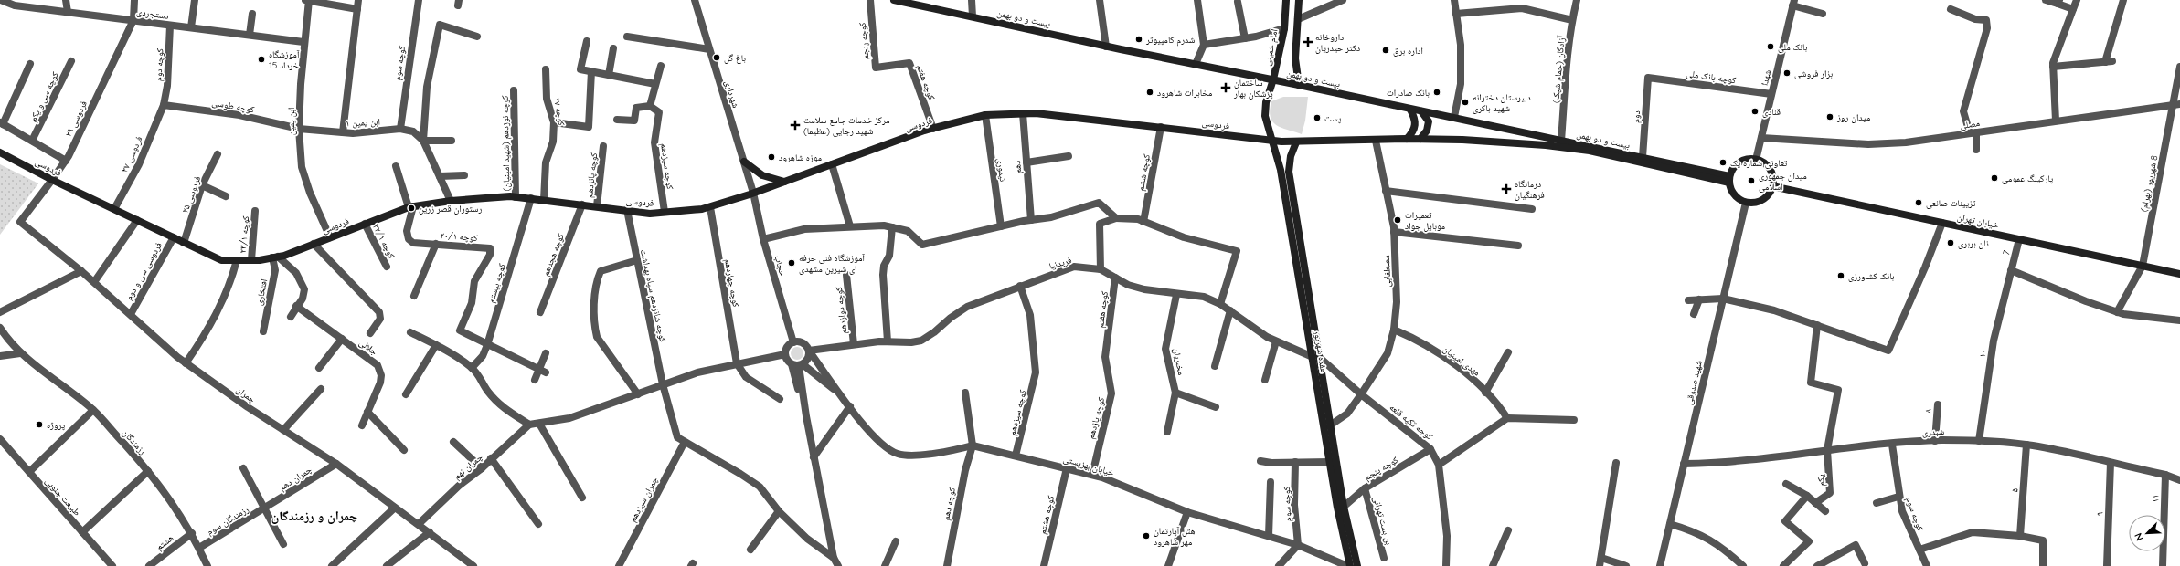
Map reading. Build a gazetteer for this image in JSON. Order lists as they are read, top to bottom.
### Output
{
  "streets": {
    "main road": [
      "بیست و دو بهمن",
      "امام خمینی",
      "فردوسی",
      "خیابان تهران",
      "هفده شهریور"
    ],
    "street": [
      "دستجردی",
      "کوچه پنجم",
      "کوچه سوم",
      "کوچه دوم",
      "آزادگان (حمام شیک)",
      "کوچه بانک ملی",
      "شهدا",
      "کوچه هفتم",
      "شهرداری",
      "کوچه سی و یکم",
      "کوچه طوسی",
      "۱۷ کوچه",
      "دوم",
      "فردوسی ۲۹",
      "ابن یمین",
      "ابن یمین ۱",
      "مصلی",
      "کوچه نوزدهم (شهید امینیان)",
      "فردوسی ۲۷",
      "کوچه سیزدهم",
      "دهم",
      "تیموری",
      "کوچه ششم",
      "کوچه پانزدهم",
      "(بهرام) 8 شهریور",
      "فردوسی ۲۵",
      "کوچه ۲۳/۱",
      "کوچه ۲۰/۱",
      "کوچه ۲۲/۱",
      "7",
      "کوچه هجدهم",
      "فریدنیا",
      "حجاب",
      "فردوسی سی و دوم",
      "مصطفایی",
      "کوچه بیستم",
      "کوچه چهاردهم",
      "افتخاری",
      "کوچه شانزدهم سپاه بهداشت",
      "کوچه دوازدهم",
      "جلالی",
      "۱۰",
      "مهدی امینیان",
      "مخبریان",
      "شهید صدوقی",
      "چمران",
      "۸",
      "کوچه یازدهم",
      "کوچه تکیه قلعه",
      "شبدری",
      "رزمندگان",
      "خیابان بهزیستی",
      "چمران نهم",
      "چمران دهم",
      "یکم",
      "۵",
      "طبیعت جنوبی",
      "۱۱",
      "چمران سیزدهم",
      "کوچه دهم",
      "۹",
      "کوچه هشتم",
      "رزمندگان سوم",
      "بن بست تهرانی",
      "هشتم"
    ]
  },
  "crossings": [
    ["دستجردی", "کوچه دوم"],
    ["دستجردی", "فردوسی ۲۹"],
    ["دستجردی", "ابن یمین"],
    ["بیست و دو بهمن", "امام خمینی"],
    ["بیست و دو بهمن", "آزادگان (حمام شیک)"],
    ["بیست و دو بهمن", "شهدا"],
    ["بیست و دو بهمن", "دوم"],
    ["بیست و دو بهمن", "فردوسی"],
    ["بیست و دو بهمن", "خیابان تهران"],
    ["بیست و دو بهمن", "مصطفایی"],
    ["بیست و دو بهمن", "هفده شهریور"],
    ["بیست و دو بهمن", "شهید صدوقی"],
    ["کوچه پنجم", "کوچه هفتم"],
    ["کوچه پنجم", "هفده شهریور"],
    ["کوچه پنجم", "کوچه تکیه قلعه"],
    ["کوچه پنجم", "بن بست تهرانی"],
    ["امام خمینی", "فردوسی"],
    ["امام خمینی", "هفده شهریور"],
    ["کوچه سوم", "ابن یمین ۱"],
    ["کوچه سوم", "شبدری"],
    ["کوچه سوم", "خیابان بهزیستی"],
    ["کوچه دوم", "کوچه طوسی"],
    ["کوچه دوم", "فردوسی ۲۷"],
    ["کوچه بانک ملی", "شهدا"],
    ["کوچه بانک ملی", "دوم"],
    ["شهدا", "مصلی"],
    ["شهدا", "خیابان تهران"],
    ["شهدا", "شهید صدوقی"],
    ["کوچه هفتم", "فردوسی"],
    ["کوچه هفتم", "فریدنیا"],
    ["کوچه هفتم", "کوچه یازدهم"],
    ["شهرداری", "فردوسی"],
    ["شهرداری", "حجاب"],
    ["کوچه طوسی", "ابن یمین"],
    ["کوچه طوسی", "ابن یمین ۱"],
    ["کوچه طوسی", "فردوسی ۲۷"],
    ["۱۷ کوچه", "فردوسی"],
    ["فردوسی ۲۹", "فردوسی"],
    ["فردوسی ۲۹", "چمران"],
    ["ابن یمین", "ابن یمین ۱"],
    ["ابن یمین", "فردوسی"],
    ["فردوسی", "کوچه نوزدهم (شهید امینیان)"],
    ["فردوسی", "فردوسی ۲۷"],
    ["فردوسی", "کوچه سیزدهم"],
    ["فردوسی", "دهم"],
    ["فردوسی", "تیموری"],
    ["فردوسی", "کوچه ششم"],
    ["فردوسی", "کوچه پانزدهم"],
    ["فردوسی", "فردوسی ۲۵"],
    ["فردوسی", "کوچه ۲۳/۱"],
    ["فردوسی", "کوچه ۲۰/۱"],
    ["فردوسی", "کوچه ۲۲/۱"],
    ["فردوسی", "کوچه هجدهم"],
    ["فردوسی", "حجاب"],
    ["فردوسی", "فردوسی سی و دوم"],
    ["فردوسی", "کوچه بیستم"],
    ["فردوسی", "کوچه چهاردهم"],
    ["فردوسی", "افتخاری"],
    ["فردوسی", "کوچه شانزدهم سپاه بهداشت"],
    ["فردوسی", "هفده شهریور"],
    ["مصلی", "(بهرام) 8 شهریور"],
    ["کوچه سیزدهم", "فریدنیا"],
    ["کوچه سیزدهم", "خیابان بهزیستی"],
    ["(بهرام) 8 شهریور", "خیابان تهران"],
    ["خیابان تهران", "7"],
    ["خیابان تهران", "شهید صدوقی"],
    ["کوچه ۲۰/۱", "کوچه بیستم"],
    ["7", "۱۰"],
    ["فریدنیا", "حجاب"],
    ["فریدنیا", "کوچه دوازدهم"],
    ["فریدنیا", "هفده شهریور"],
    ["فریدنیا", "مخبریان"],
    ["فریدنیا", "کوچه تکیه قلعه"],
    ["فریدنیا", "خیابان بهزیستی"],
    ["حجاب", "خیابان بهزیستی"],
    ["فردوسی سی و دوم", "چمران"],
    ["مصطفایی", "مهدی امینیان"],
    ["مصطفایی", "کوچه تکیه قلعه"],
    ["کوچه شانزدهم سپاه بهداشت", "چمران سیزدهم"],
    ["هفده شهریور", "کوچه تکیه قلعه"],
    ["۱۰", "شبدری"],
    ["شهید صدوقی", "شبدری"],
    ["چمران", "چمران نهم"],
    ["چمران", "چمران دهم"],
    ["۸", "شبدری"],
    ["کوچه یازدهم", "خیابان بهزیستی"],
    ["شبدری", "یکم"],
    ["شبدری", "۵"],
    ["شبدری", "۱۱"],
    ["شبدری", "۹"],
    ["رزمندگان", "رزمندگان سوم"],
    ["رزمندگان", "هشتم"],
    ["خیابان بهزیستی", "کوچه دهم"],
    ["خیابان بهزیستی", "کوچه هشتم"],
    ["چمران دهم", "رزمندگان سوم"]
  ],
  "districts": ["چمران و رزمندگان"],
  "places": {
    "other": [
      "شدرم کامپیوتر",
      "بانک ملی",
      "اداره برق",
      "باغ گل",
      "آموزشگاه 15 خرداد",
      "ابزار فروشی",
      "مخابرات شاهرود",
      "بانک صادرات",
      "دبیرستان دخترانه شهید باکری",
      "قنادی",
      "میدان روز",
      "پست",
      "موزه شاهرود",
      "تعاونی شماره یک",
      "پارکینگ عمومی",
      "میدان جمهوری اسلامی",
      "تزیینات صانعی",
      "رستوران قصر زرین",
      "تعمیرات موبایل جواد",
      "نان بربری",
      "آموزشگاه فنی حرفه ای شیرین مشهدی",
      "بانک کشاورزی",
      "پروژه",
      "هتل آپارتمان مهر شاهرود"
    ],
    "health": [
      "داروخانه دکتر حیدریان",
      "ساختمان پزشکان بهار",
      "مرکز خدمات جامع سلامت شهید رجایی (عظیما)",
      "درمانگاه فرهنگیان"
    ]
  },
  "north": "bottom left"
}
